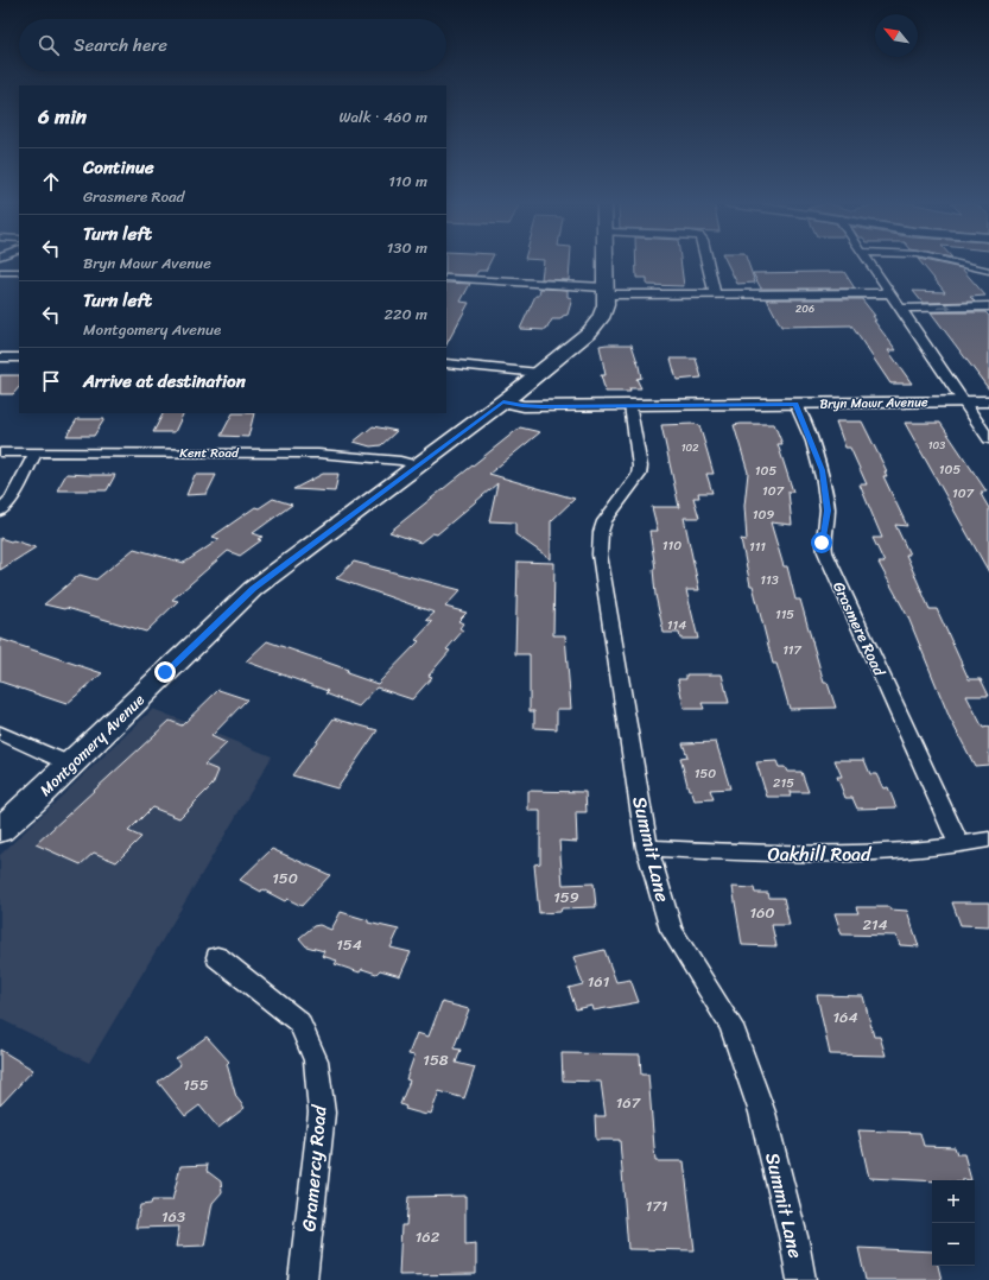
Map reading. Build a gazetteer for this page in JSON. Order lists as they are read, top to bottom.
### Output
{
  "streets": {
    "main road": ["Montgomery Avenue"],
    "street": [
      "Bryn Mawr Avenue",
      "Kent Road",
      "Grasmere Road",
      "Summit Lane",
      "Oakhill Road",
      "Gramercy Road"
    ]
  },
  "crossings": [
    ["Bryn Mawr Avenue", "Grasmere Road"],
    ["Bryn Mawr Avenue", "Montgomery Avenue"],
    ["Bryn Mawr Avenue", "Summit Lane"],
    ["Kent Road", "Montgomery Avenue"],
    ["Grasmere Road", "Oakhill Road"],
    ["Summit Lane", "Oakhill Road"]
  ],
  "house_numbers": [
    "206",
    "103",
    "102",
    "105",
    "105",
    "107",
    "107",
    "109",
    "110",
    "111",
    "113",
    "115",
    "114",
    "117",
    "150",
    "215",
    "150",
    "159",
    "160",
    "214",
    "154",
    "161",
    "164",
    "158",
    "155",
    "167",
    "171",
    "163",
    "162"
  ],
  "north": "top left",
  "page": {
    "search": "Search here",
    "heading": ["6 min", "Walk · 460 m"],
    "list": [
      ["Continue", "Grasmere Road", "110 m"],
      ["Turn left", "Bryn Mawr Avenue", "130 m"],
      ["Turn left", "Montgomery Avenue", "220 m"],
      "Arrive at destination"
    ],
    "map_buttons": ["+", "−"]
  }
}
